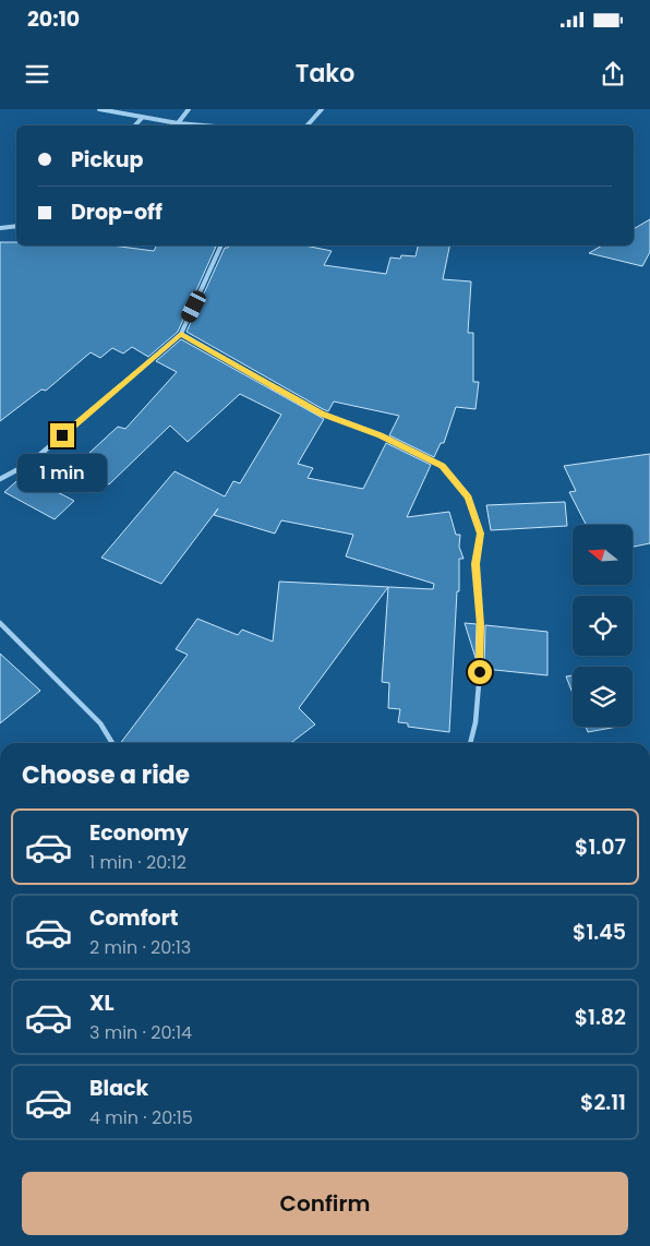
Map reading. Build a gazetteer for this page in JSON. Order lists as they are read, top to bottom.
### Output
{
  "north": "left",
  "page": {
    "status": "20:10",
    "header": "Tako",
    "banner": ["Pickup", "Drop-off"],
    "bubble": "1 min",
    "heading": "Choose a ride",
    "list": [
      {
        "name": "Economy",
        "note": "1 min · 20:12",
        "value": "$1.07"
      },
      {
        "name": "Comfort",
        "note": "2 min · 20:13",
        "value": "$1.45"
      },
      {
        "name": "XL",
        "note": "3 min · 20:14",
        "value": "$1.82"
      },
      {
        "name": "Black",
        "note": "4 min · 20:15",
        "value": "$2.11"
      }
    ],
    "buttons": "Confirm"
  }
}
